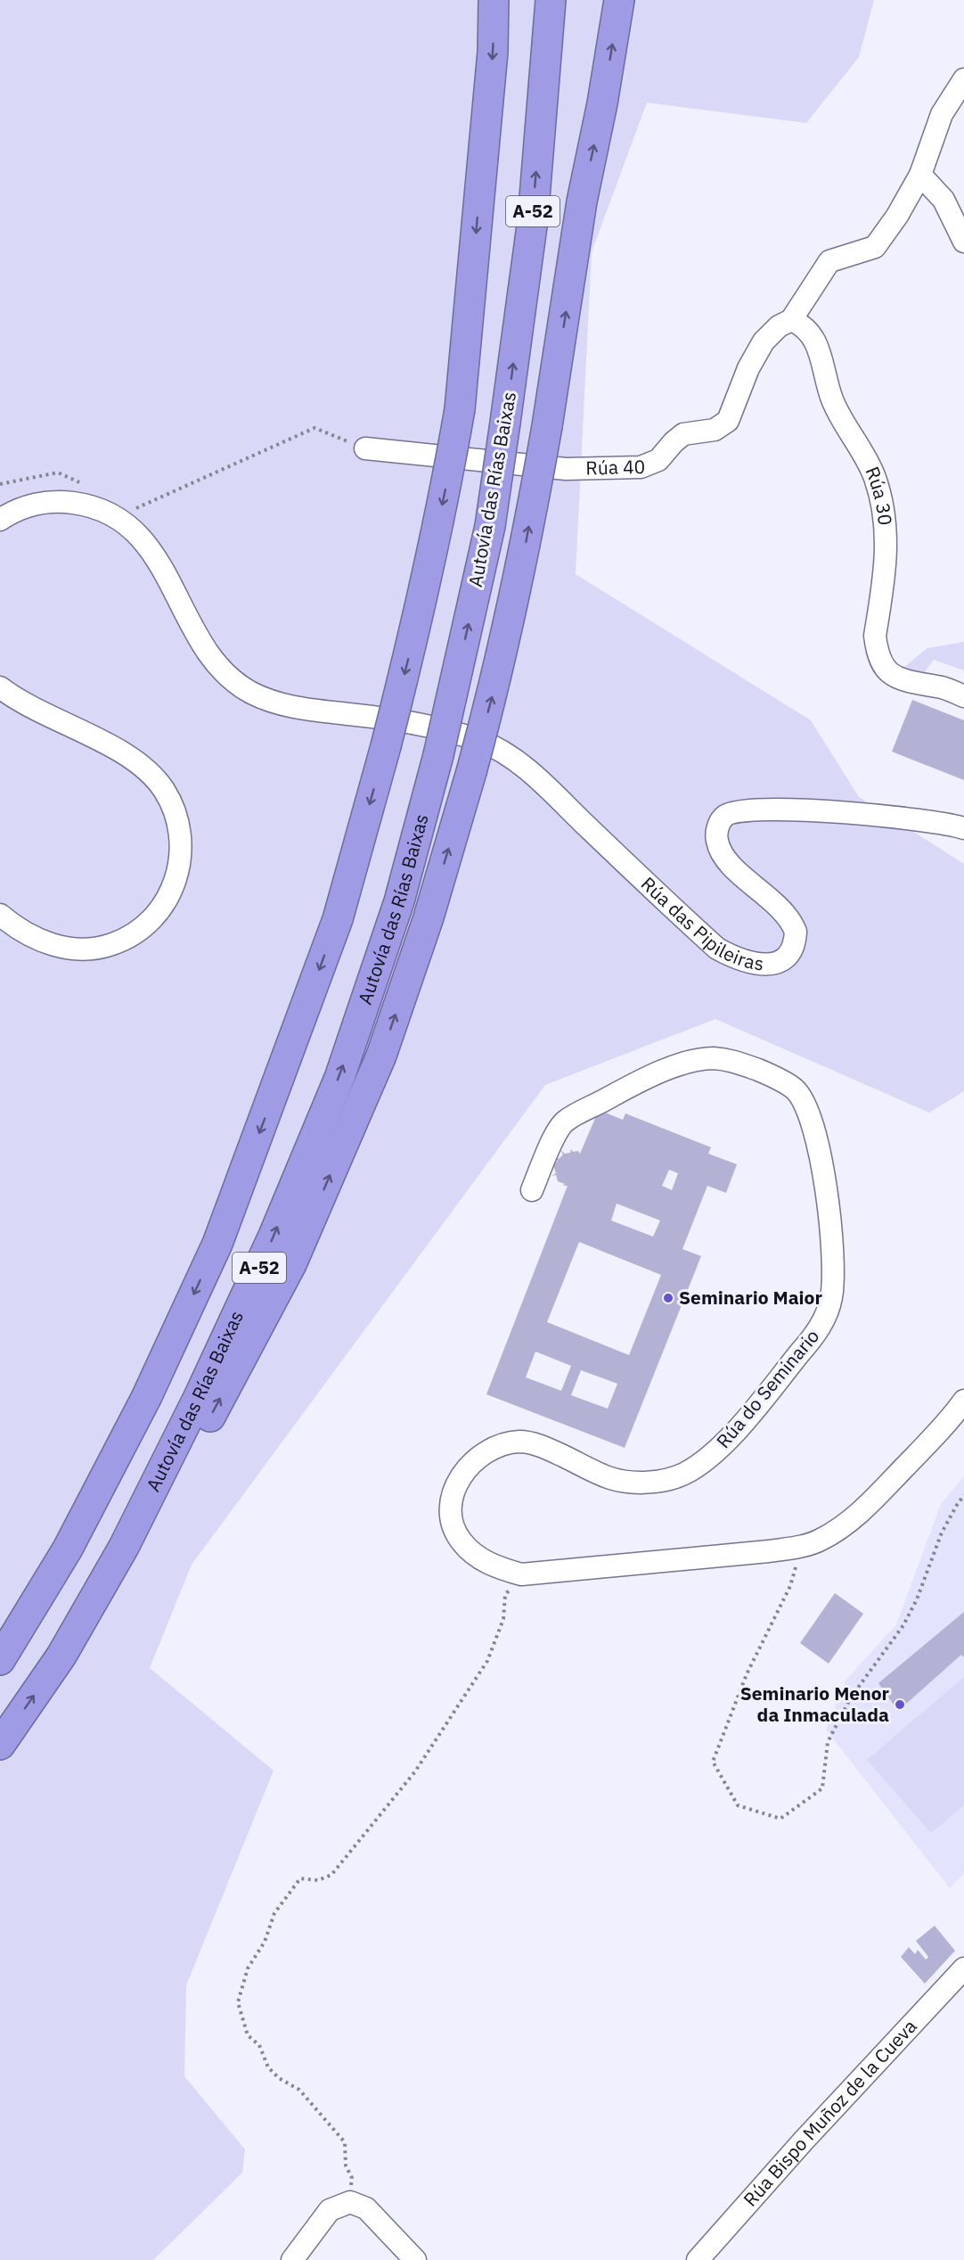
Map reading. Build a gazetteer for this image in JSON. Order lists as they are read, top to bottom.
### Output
{
  "streets": {
    "highway": ["A-52", "Autovía das Rías Baixas"],
    "street": [
      "Rúa 40",
      "Rúa 30",
      "Rúa das Pipileiras",
      "Rúa do Seminario",
      "Rúa Bispo Muñoz de la Cueva"
    ]
  },
  "crossings": [
    ["Rúa 40", "Rúa 30"]
  ],
  "places": ["Seminario Maior", "Seminario Menor da Inmaculada"]
}
